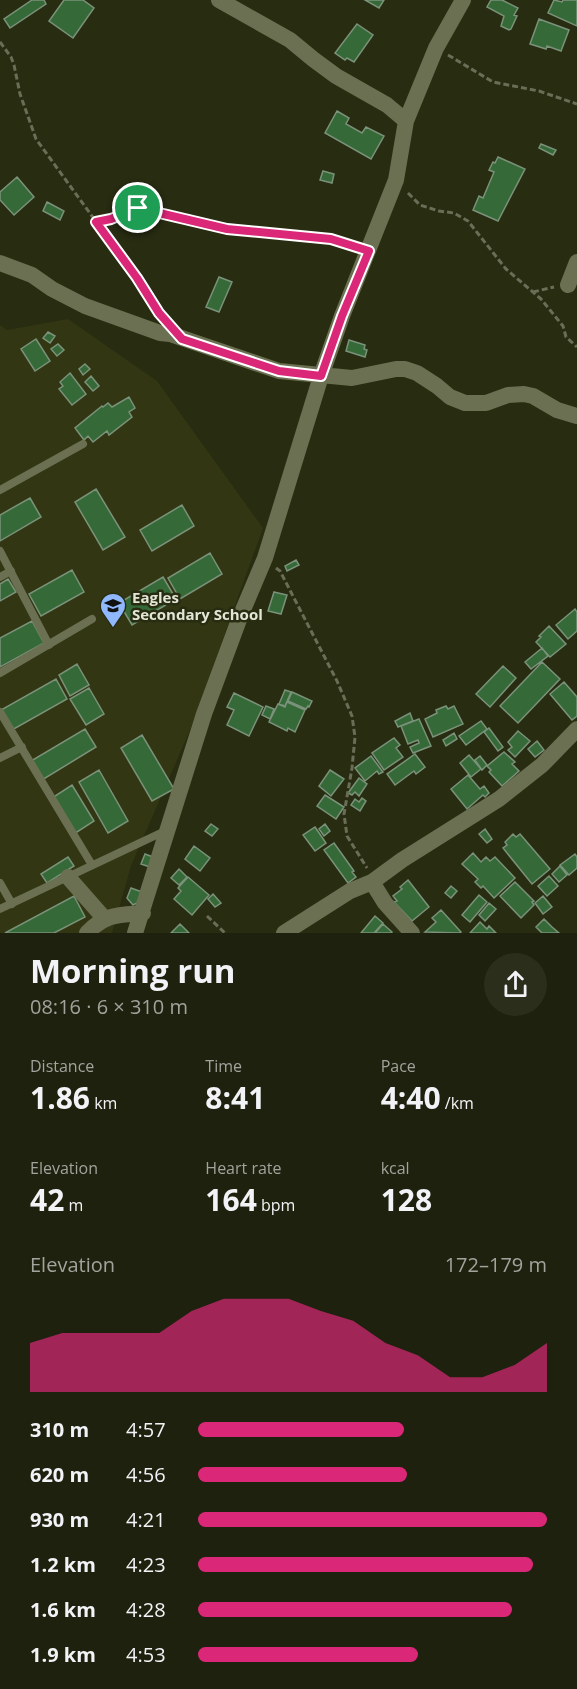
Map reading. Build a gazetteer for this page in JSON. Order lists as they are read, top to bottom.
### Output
{
  "places": {
    "school or university": ["Eagles Secondary School"]
  },
  "page": {
    "heading": ["Morning run", "08:16 · 6 × 310 m"],
    "stats": [
      ["Distance", "1.86 km"],
      ["Time", "8:41"],
      ["Pace", "4:40 /km"],
      ["Elevation", "42 m"],
      ["Heart rate", "164 bpm"],
      ["kcal", "128"]
    ],
    "chart": ["Elevation", "172–179 m"],
    "list": [
      {
        "name": "310 m",
        "note": "4:57"
      },
      {
        "name": "620 m",
        "note": "4:56"
      },
      {
        "name": "930 m",
        "note": "4:21"
      },
      {
        "name": "1.2 km",
        "note": "4:23"
      },
      {
        "name": "1.6 km",
        "note": "4:28"
      },
      {
        "name": "1.9 km",
        "note": "4:53"
      }
    ]
  }
}
